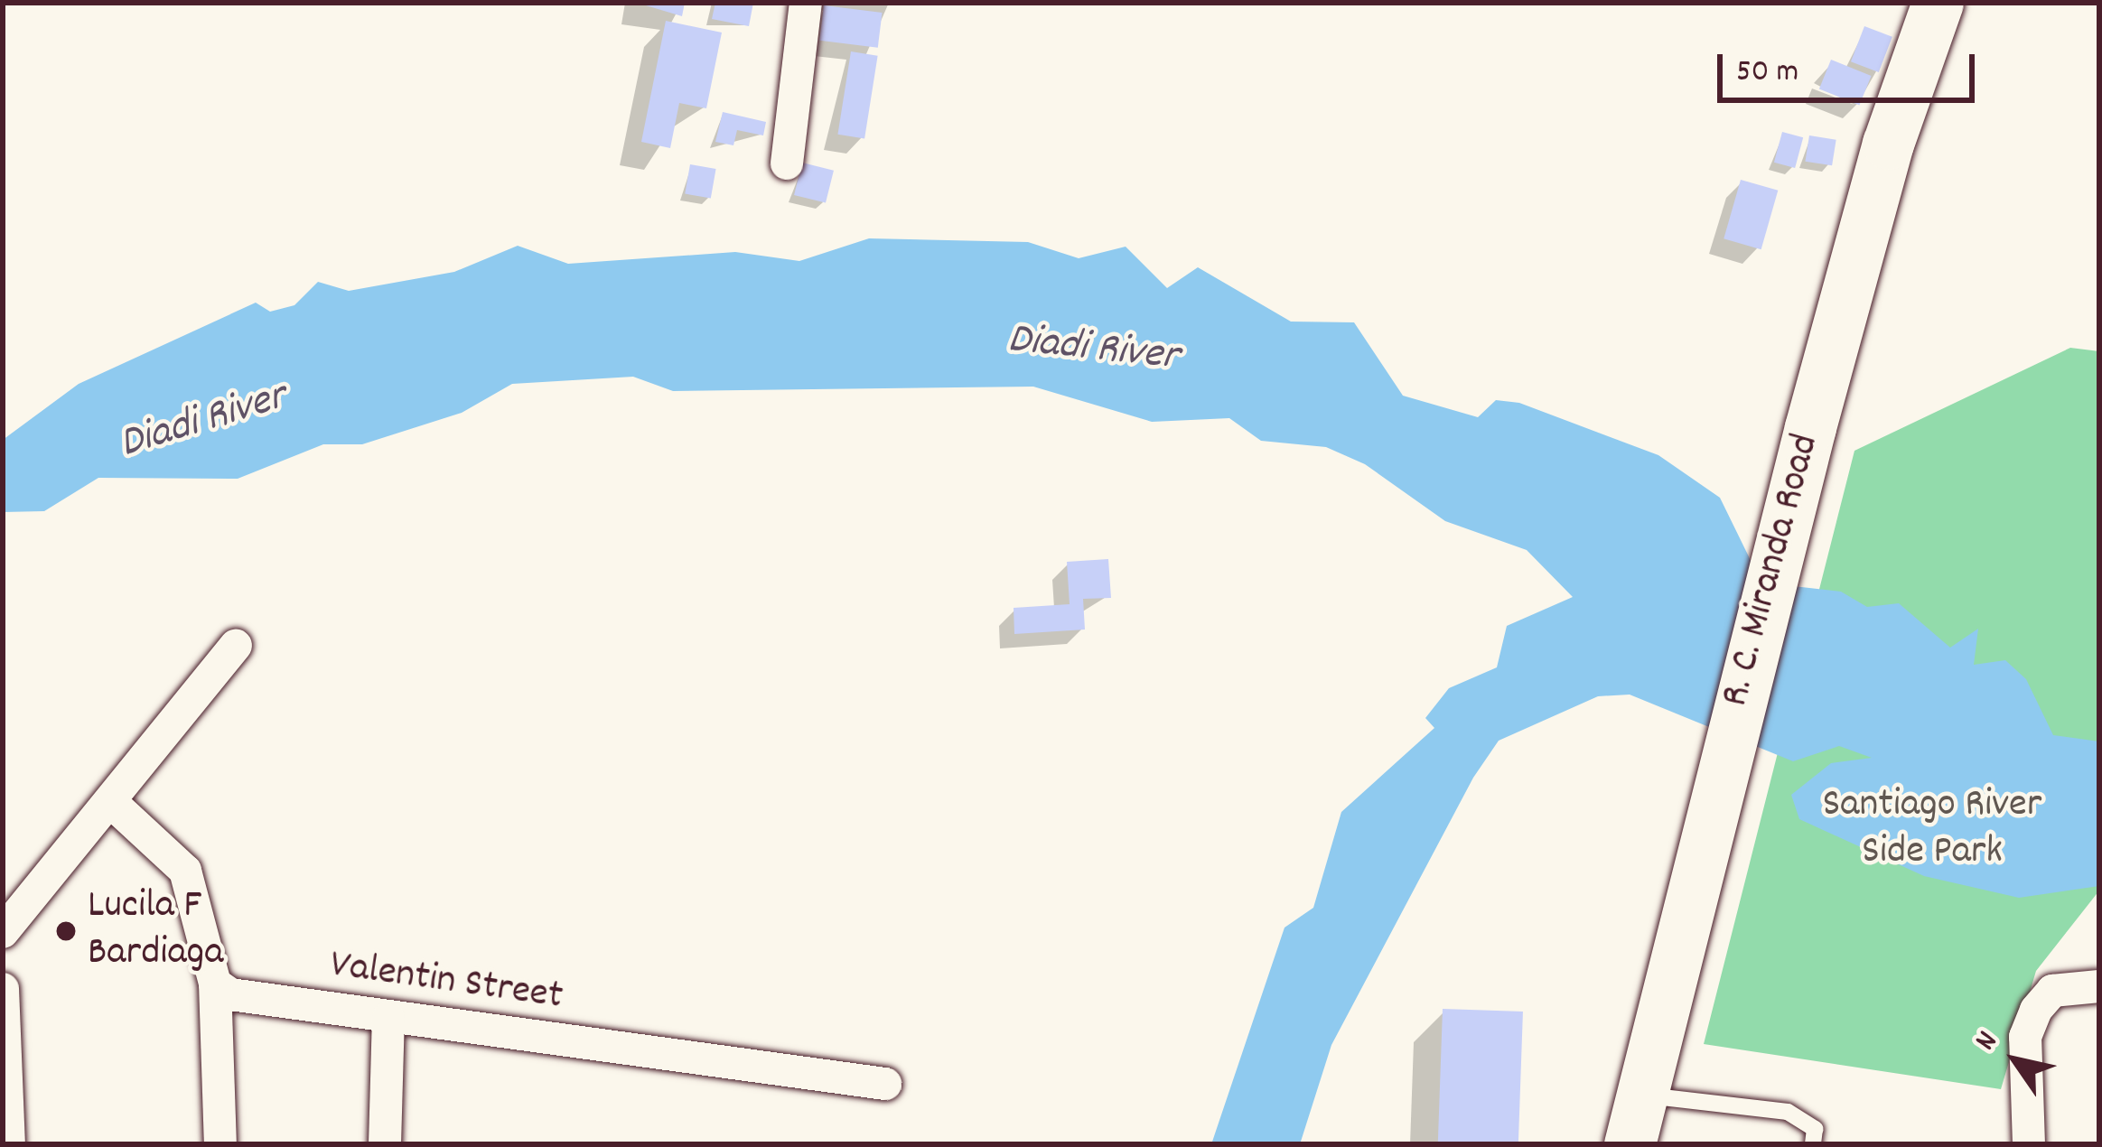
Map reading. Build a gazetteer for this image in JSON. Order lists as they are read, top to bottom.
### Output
{
  "streets": {
    "main road": ["R. C. Miranda Road"],
    "street": ["Valentin Street"]
  },
  "water": ["Diadi River"],
  "parks": ["Santiago River Side Park"],
  "places": ["Lucila F Bardiaga"],
  "scale_bar": "50 m",
  "north": "top left"
}
